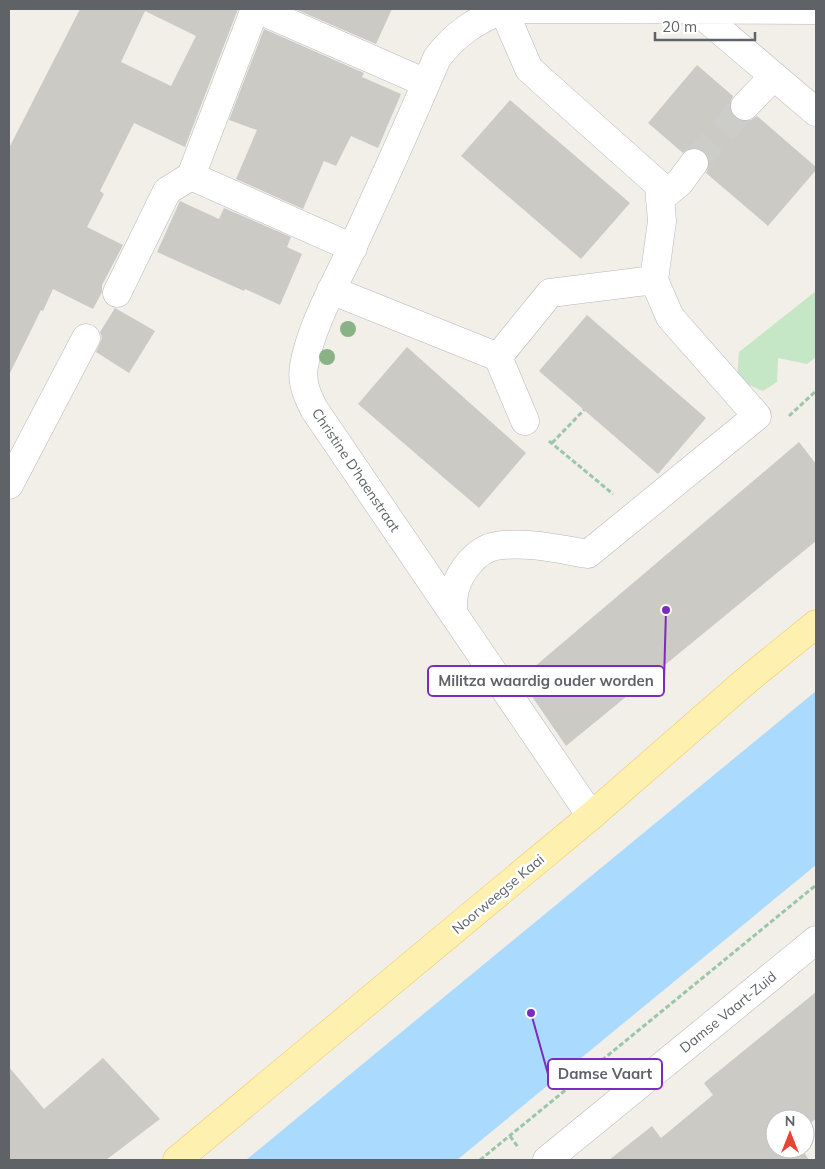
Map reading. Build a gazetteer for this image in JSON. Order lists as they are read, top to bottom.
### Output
{
  "streets": {
    "main road": ["Noorweegse Kaai"],
    "street": ["Christine D'haenstraat", "Damse Vaart-Zuid"]
  },
  "crossings": [
    ["Christine D'haenstraat", "Noorweegse Kaai"]
  ],
  "places": ["Militza waardig ouder worden", "Damse Vaart"],
  "scale_bar": "20 m",
  "north": "top"
}
